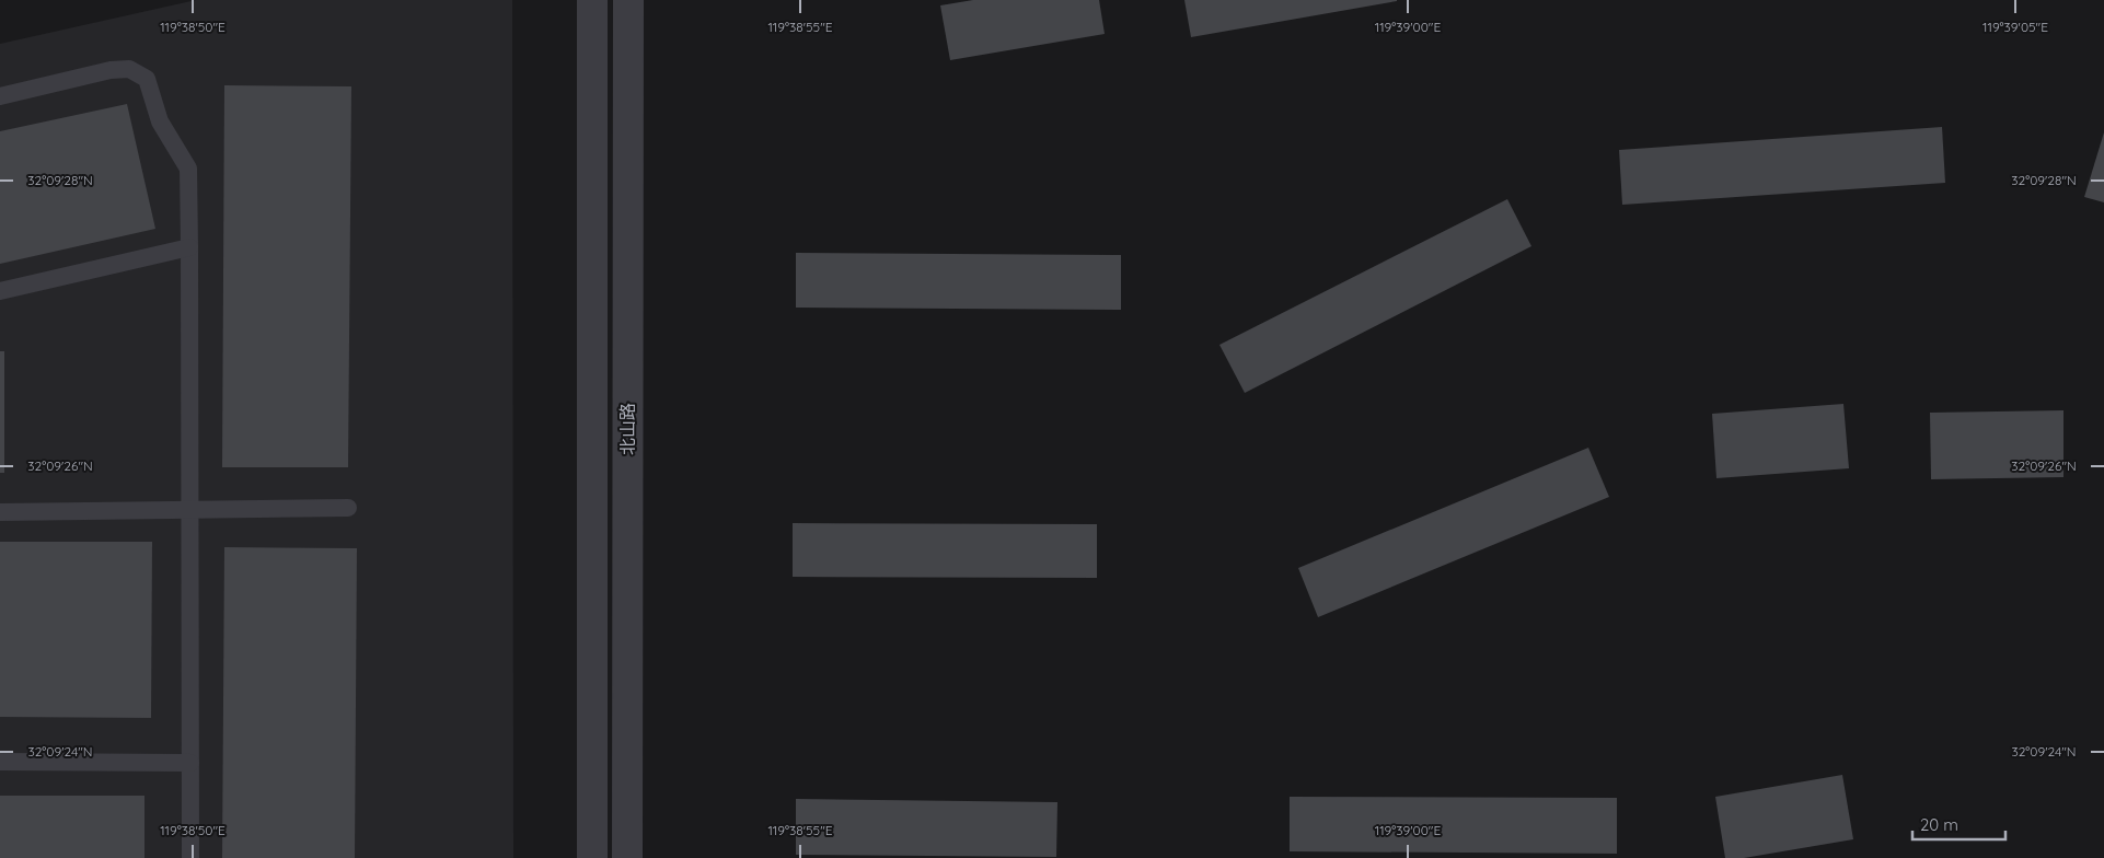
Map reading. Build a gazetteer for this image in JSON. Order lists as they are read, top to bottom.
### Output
{
  "streets": {
    "street": ["北山路"]
  },
  "scale_bar": "20 m",
  "coordinates": [
    "119°38'50\"E",
    "119°38'55\"E",
    "119°39'00\"E",
    "119°39'05\"E",
    "32°09'28\"N",
    "32°09'26\"N",
    "32°09'24\"N"
  ]
}
